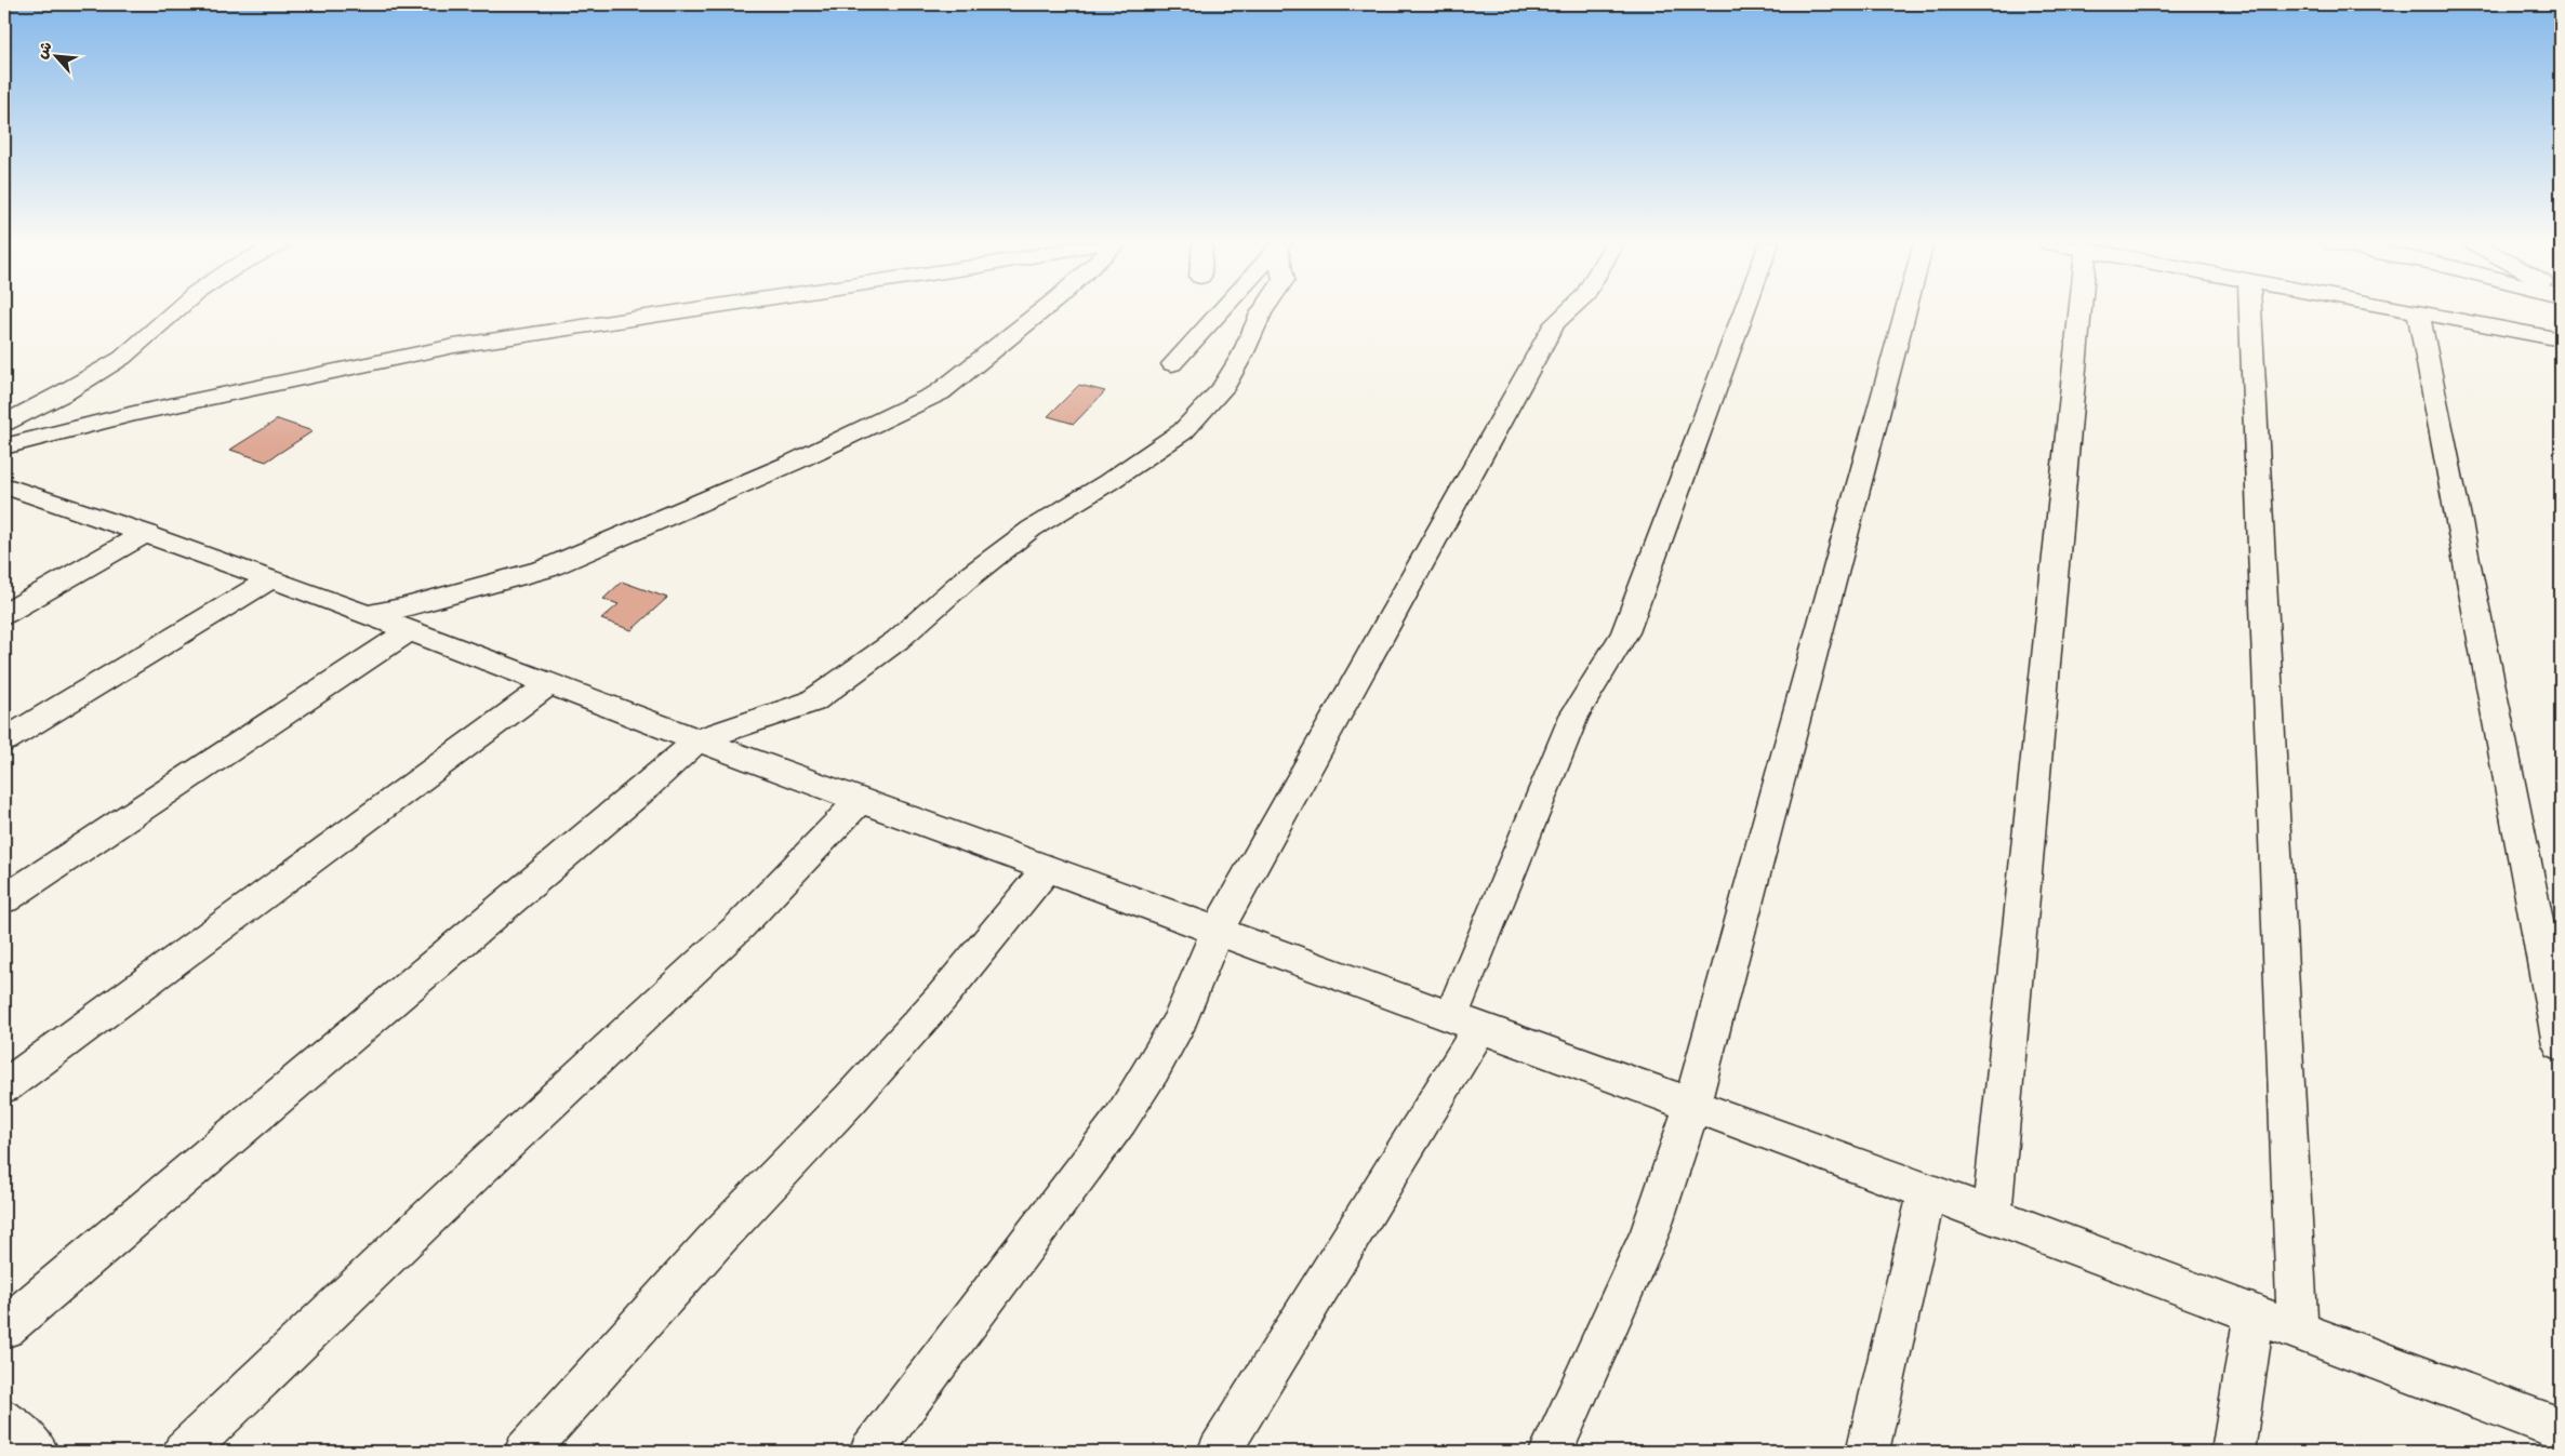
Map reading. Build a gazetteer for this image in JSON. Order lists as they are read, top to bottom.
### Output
{
  "north": "top left"
}
